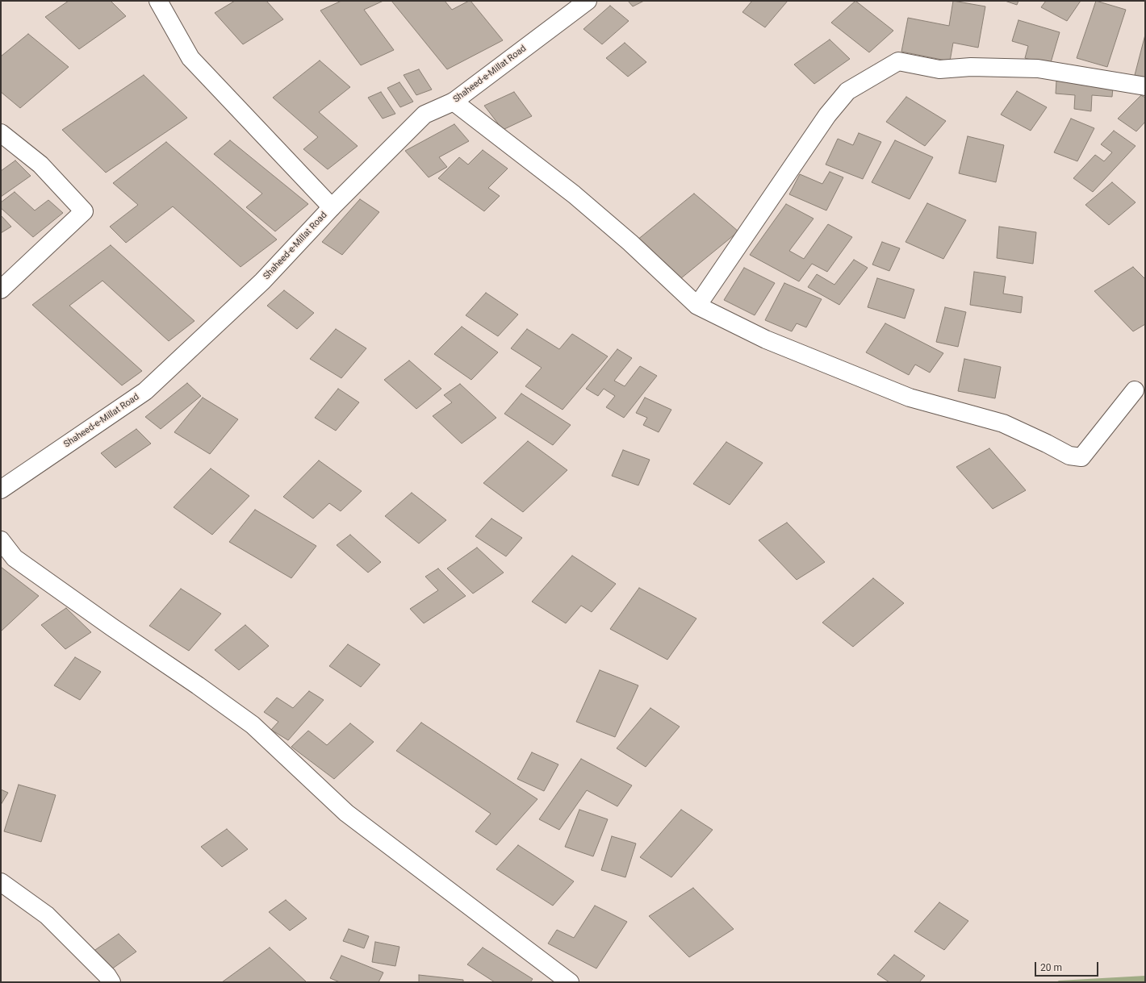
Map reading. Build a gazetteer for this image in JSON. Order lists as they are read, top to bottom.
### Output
{
  "streets": {
    "street": ["Shaheed-e-Millat Road"]
  },
  "scale_bar": "20 m"
}
